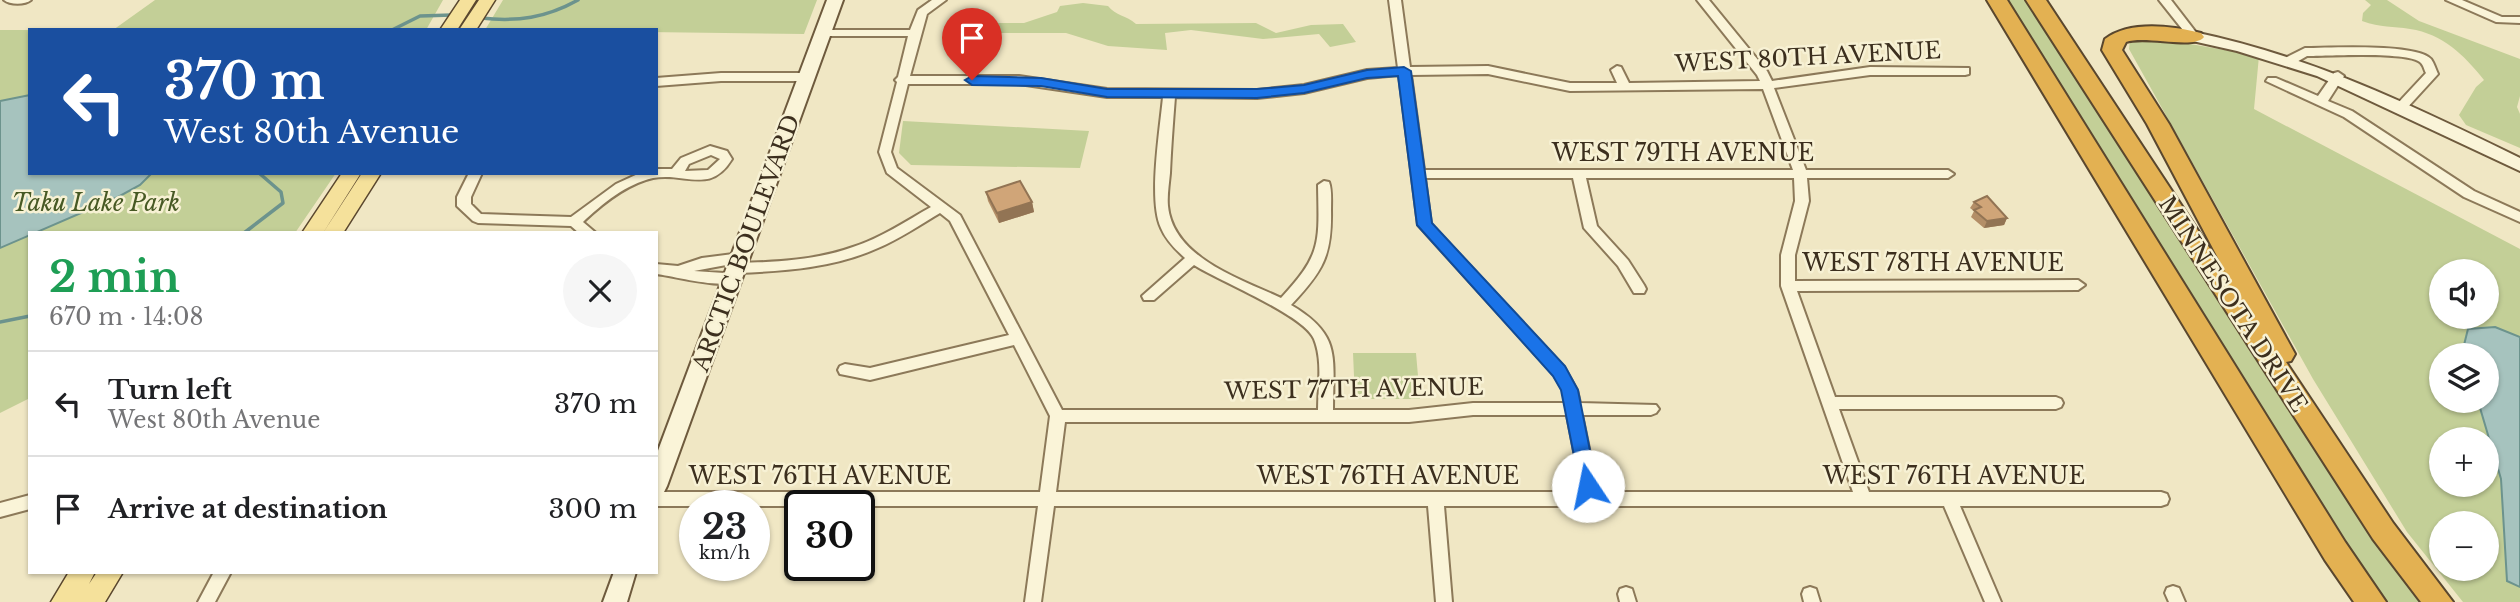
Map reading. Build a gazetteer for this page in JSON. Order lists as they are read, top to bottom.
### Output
{
  "streets": {
    "highway": ["MINNESOTA DRIVE"],
    "main road": ["ARCTIC BOULEVARD"],
    "street": [
      "WEST 80TH AVENUE",
      "WEST 79TH AVENUE",
      "WEST 78TH AVENUE",
      "WEST 77TH AVENUE",
      "WEST 76TH AVENUE"
    ]
  },
  "parks": ["Taku Lake Park"],
  "page": {
    "turn": ["370 m", "West 80th Avenue"],
    "heading": ["2 min", "670 m · 14:08"],
    "map_buttons": ["+", "−"],
    "list": [
      {
        "name": "Turn left",
        "note": "West 80th Avenue",
        "value": "370 m"
      },
      {
        "name": "Arrive at destination",
        "value": "300 m"
      }
    ],
    "speed": "23 km/h",
    "limit": "30"
  }
}
